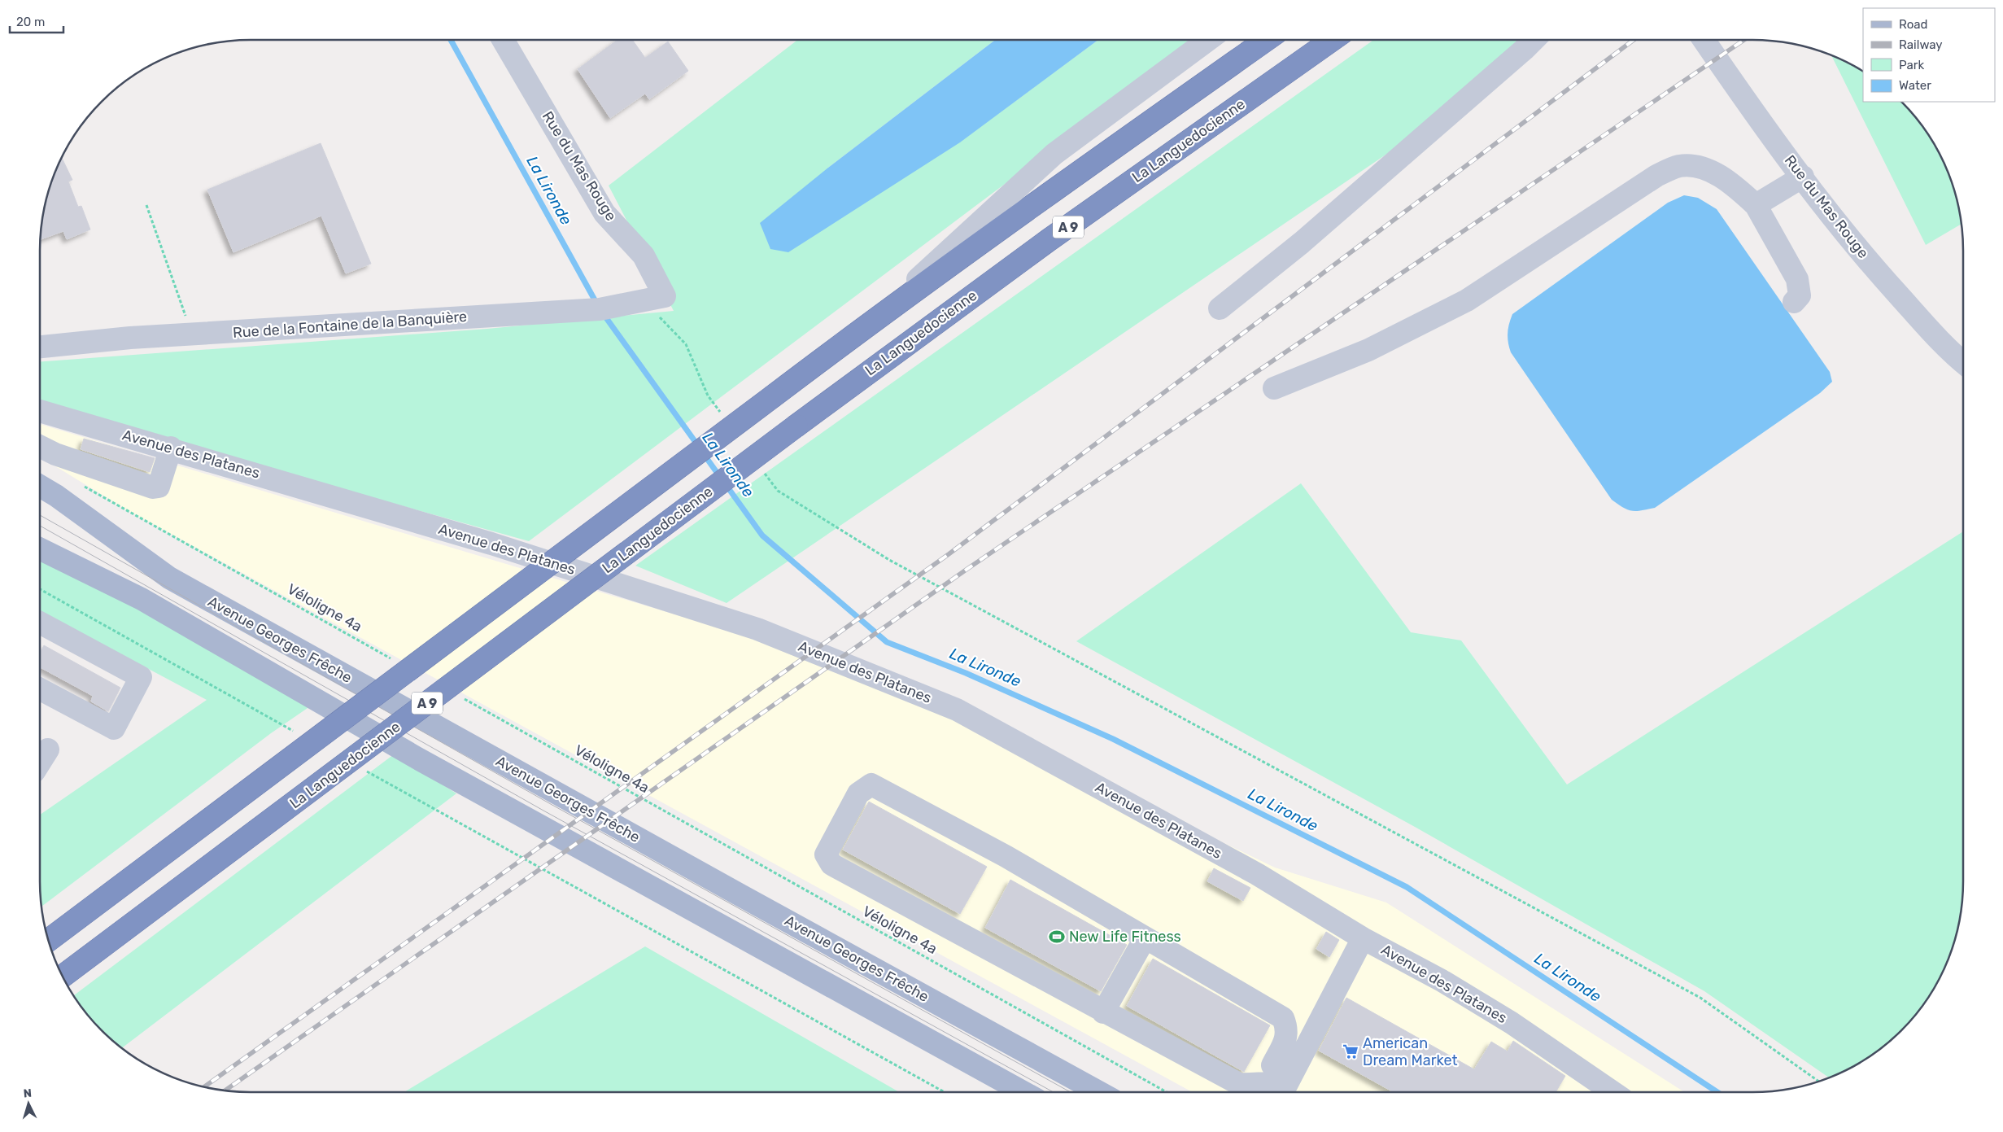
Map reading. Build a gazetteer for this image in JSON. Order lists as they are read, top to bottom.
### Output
{
  "streets": {
    "highway": ["La Languedocienne", "A 9"],
    "main road": ["Avenue Georges Frêche"],
    "street": ["Rue du Mas Rouge", "Rue de la Fontaine de la Banquière", "Avenue des Platanes"],
    "path": ["Véloligne 4a"]
  },
  "crossings": [
    ["Rue du Mas Rouge", "Rue de la Fontaine de la Banquière"]
  ],
  "water": ["La Lironde"],
  "places": {
    "sports": ["New Life Fitness"],
    "supermarket": ["American Dream Market"]
  },
  "legend": [
    "Road",
    "Railway",
    "Park",
    "Water"
  ],
  "scale_bar": "20 m",
  "north": "top"
}
